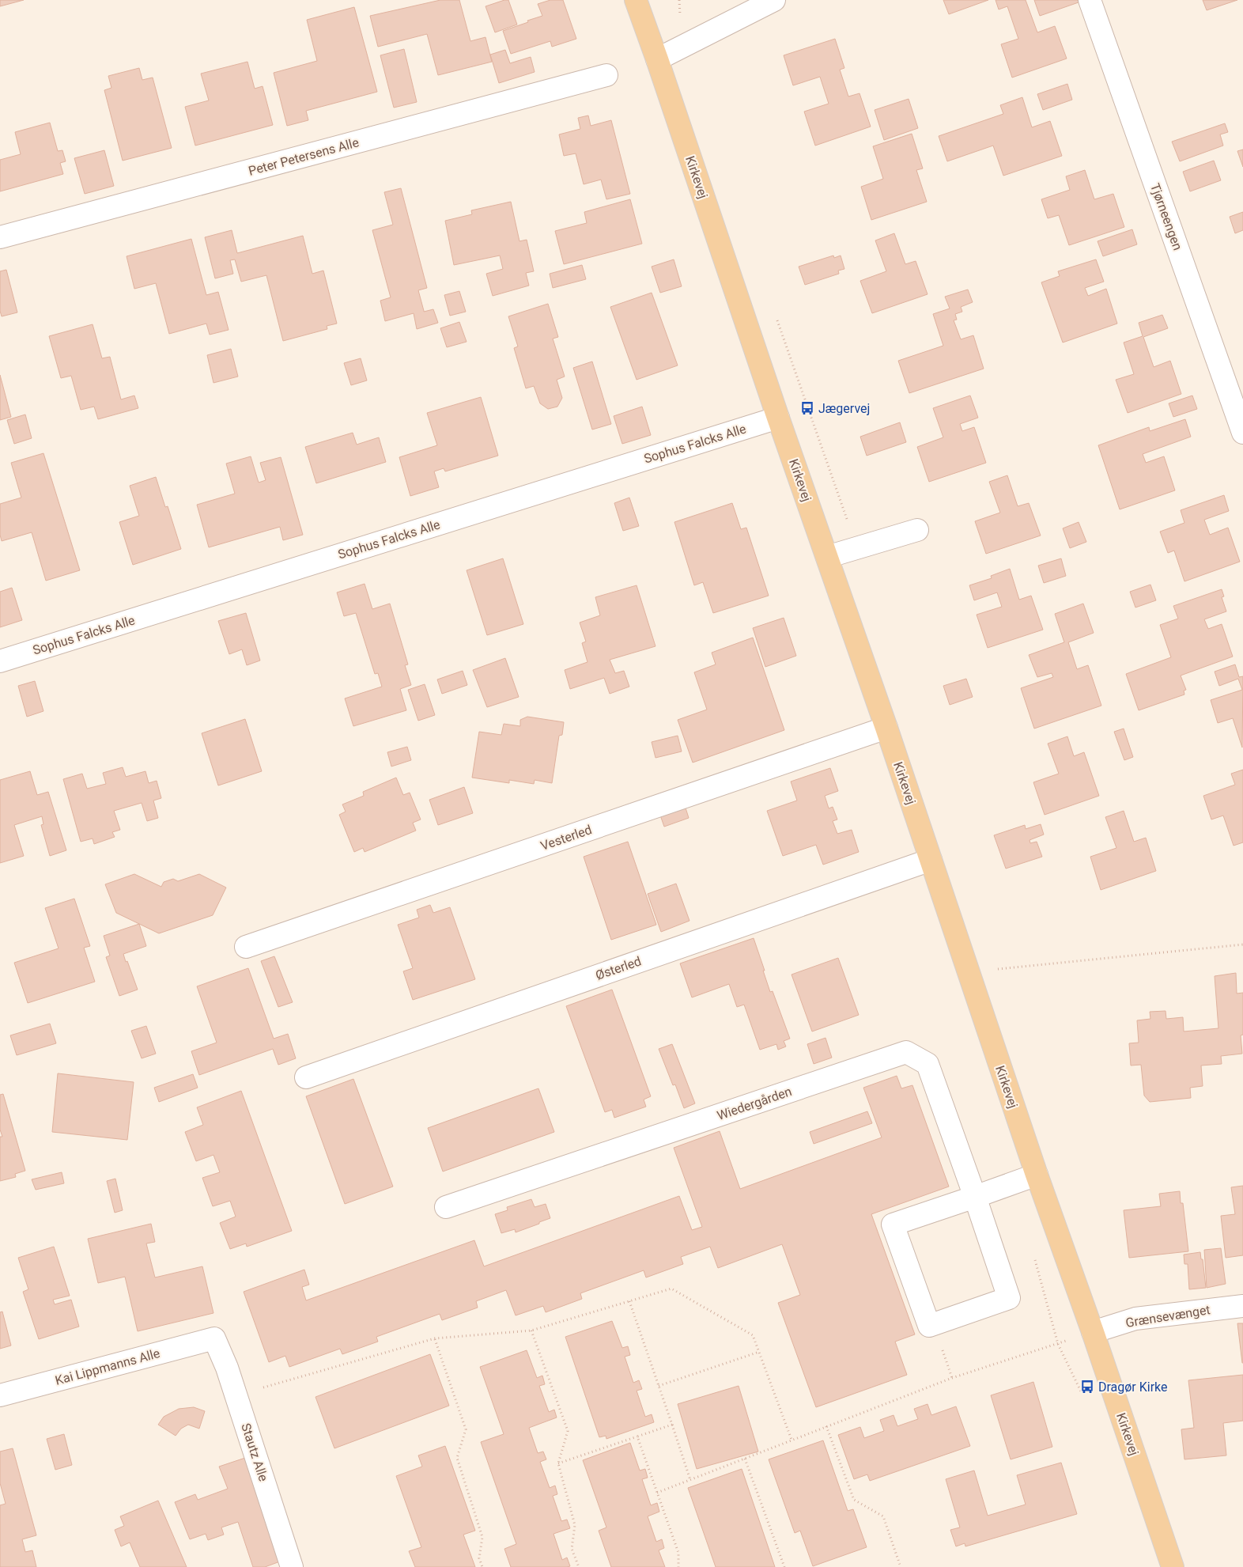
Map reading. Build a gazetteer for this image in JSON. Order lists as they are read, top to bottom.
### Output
{
  "streets": {
    "main road": ["Kirkevej"],
    "street": [
      "Peter Petersens Alle",
      "Tjørneengen",
      "Sophus Falcks Alle",
      "Vesterled",
      "Østerled",
      "Wiedergården",
      "Grænsevænget",
      "Kai Lippmanns Alle",
      "Stautz Alle"
    ]
  },
  "crossings": [
    ["Kirkevej", "Sophus Falcks Alle"],
    ["Kirkevej", "Vesterled"],
    ["Kirkevej", "Østerled"],
    ["Kirkevej", "Wiedergården"],
    ["Kirkevej", "Grænsevænget"],
    ["Kai Lippmanns Alle", "Stautz Alle"]
  ],
  "places": {
    "bus stop": ["Jægervej", "Dragør Kirke"]
  }
}
